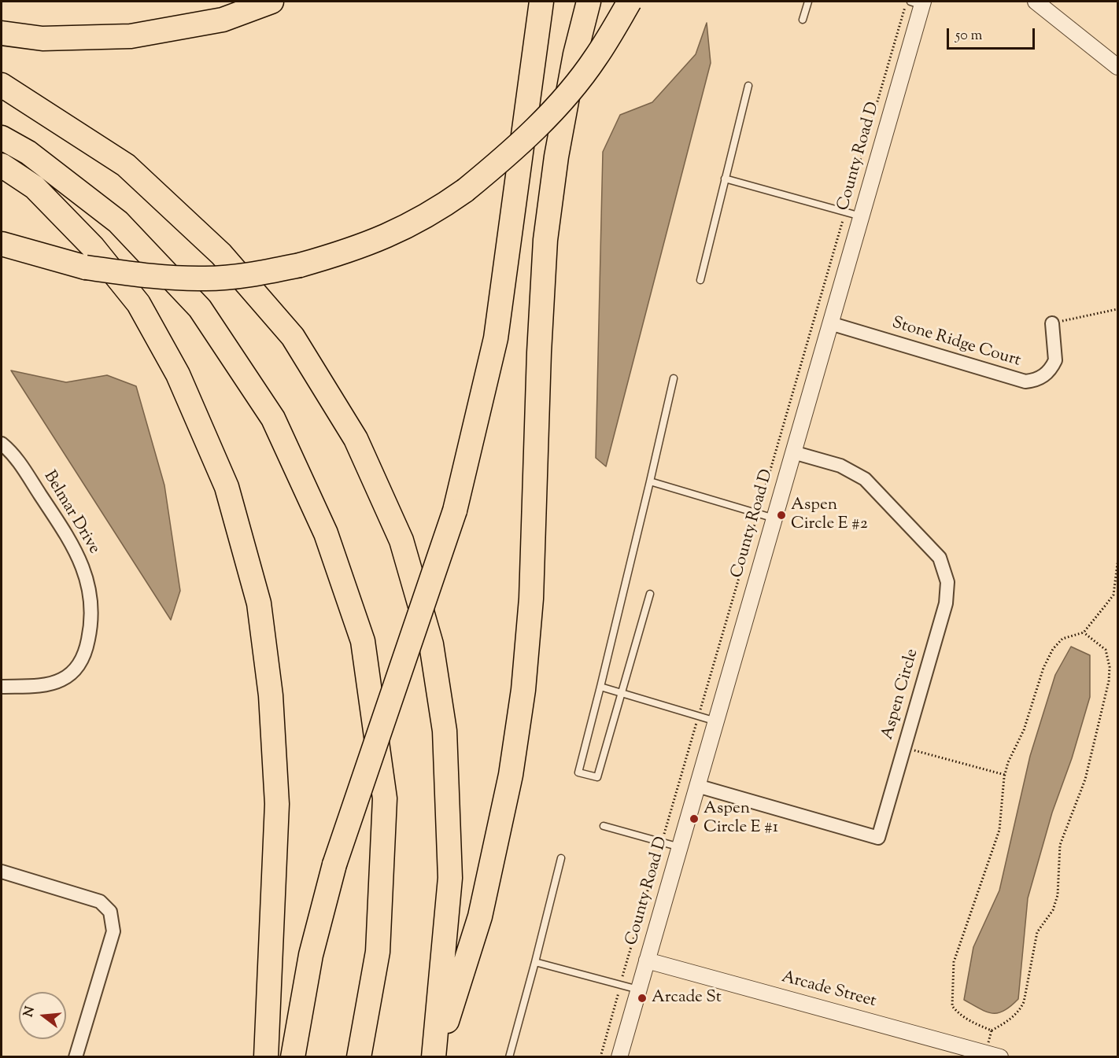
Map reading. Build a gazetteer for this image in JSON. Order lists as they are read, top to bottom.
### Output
{
  "streets": {
    "street": [
      "County Road D",
      "Stone Ridge Court",
      "Belmar Drive",
      "Aspen Circle",
      "Arcade Street"
    ]
  },
  "crossings": [
    ["County Road D", "Stone Ridge Court"],
    ["County Road D", "Aspen Circle"],
    ["County Road D", "Arcade Street"]
  ],
  "places": ["Aspen Circle E #2", "Aspen Circle E #1", "Arcade St"],
  "scale_bar": "50 m",
  "north": "left"
}
